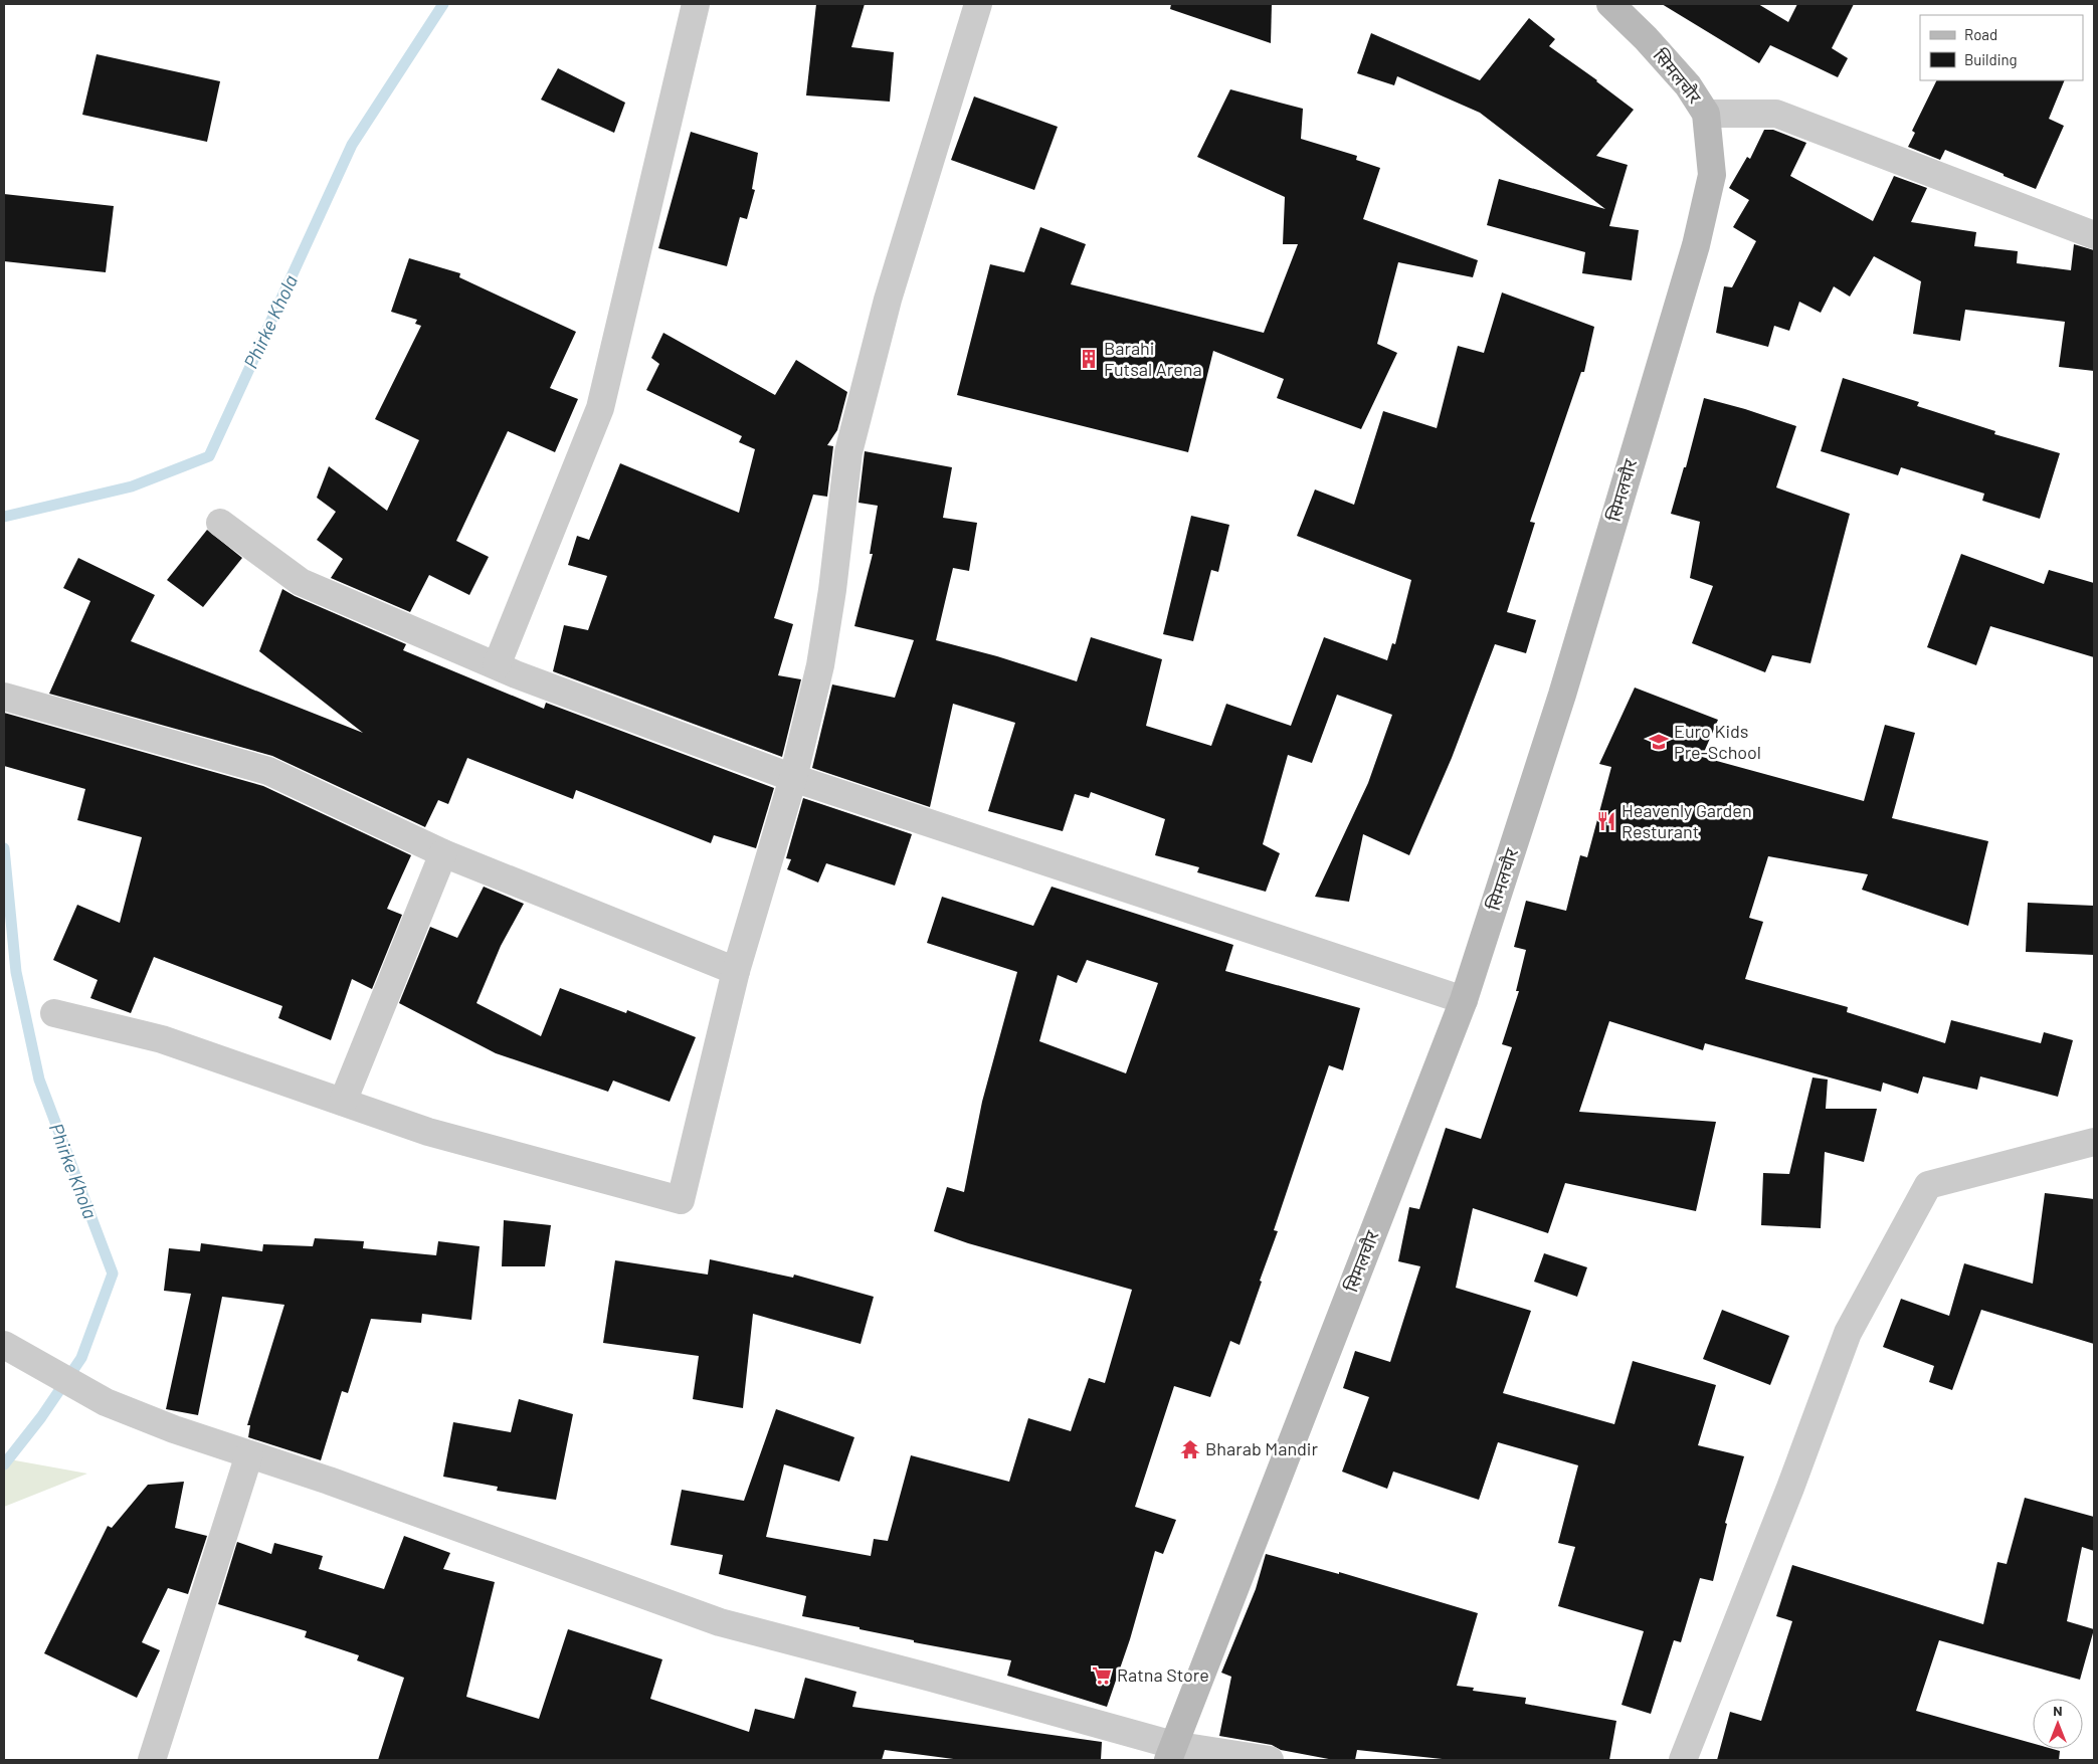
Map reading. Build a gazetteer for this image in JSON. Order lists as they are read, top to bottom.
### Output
{
  "streets": {
    "main road": ["सिमलचौर"]
  },
  "water": ["Phirke Khola"],
  "places": {
    "building": ["Barahi Futsal Arena"],
    "school or university": ["Euro Kids Pre-School"],
    "restaurant": ["Heavenly Garden Resturant"],
    "temple": ["Bharab Mandir"],
    "supermarket": ["Ratna Store"]
  },
  "legend": ["Road", "Building"],
  "north": "top"
}
